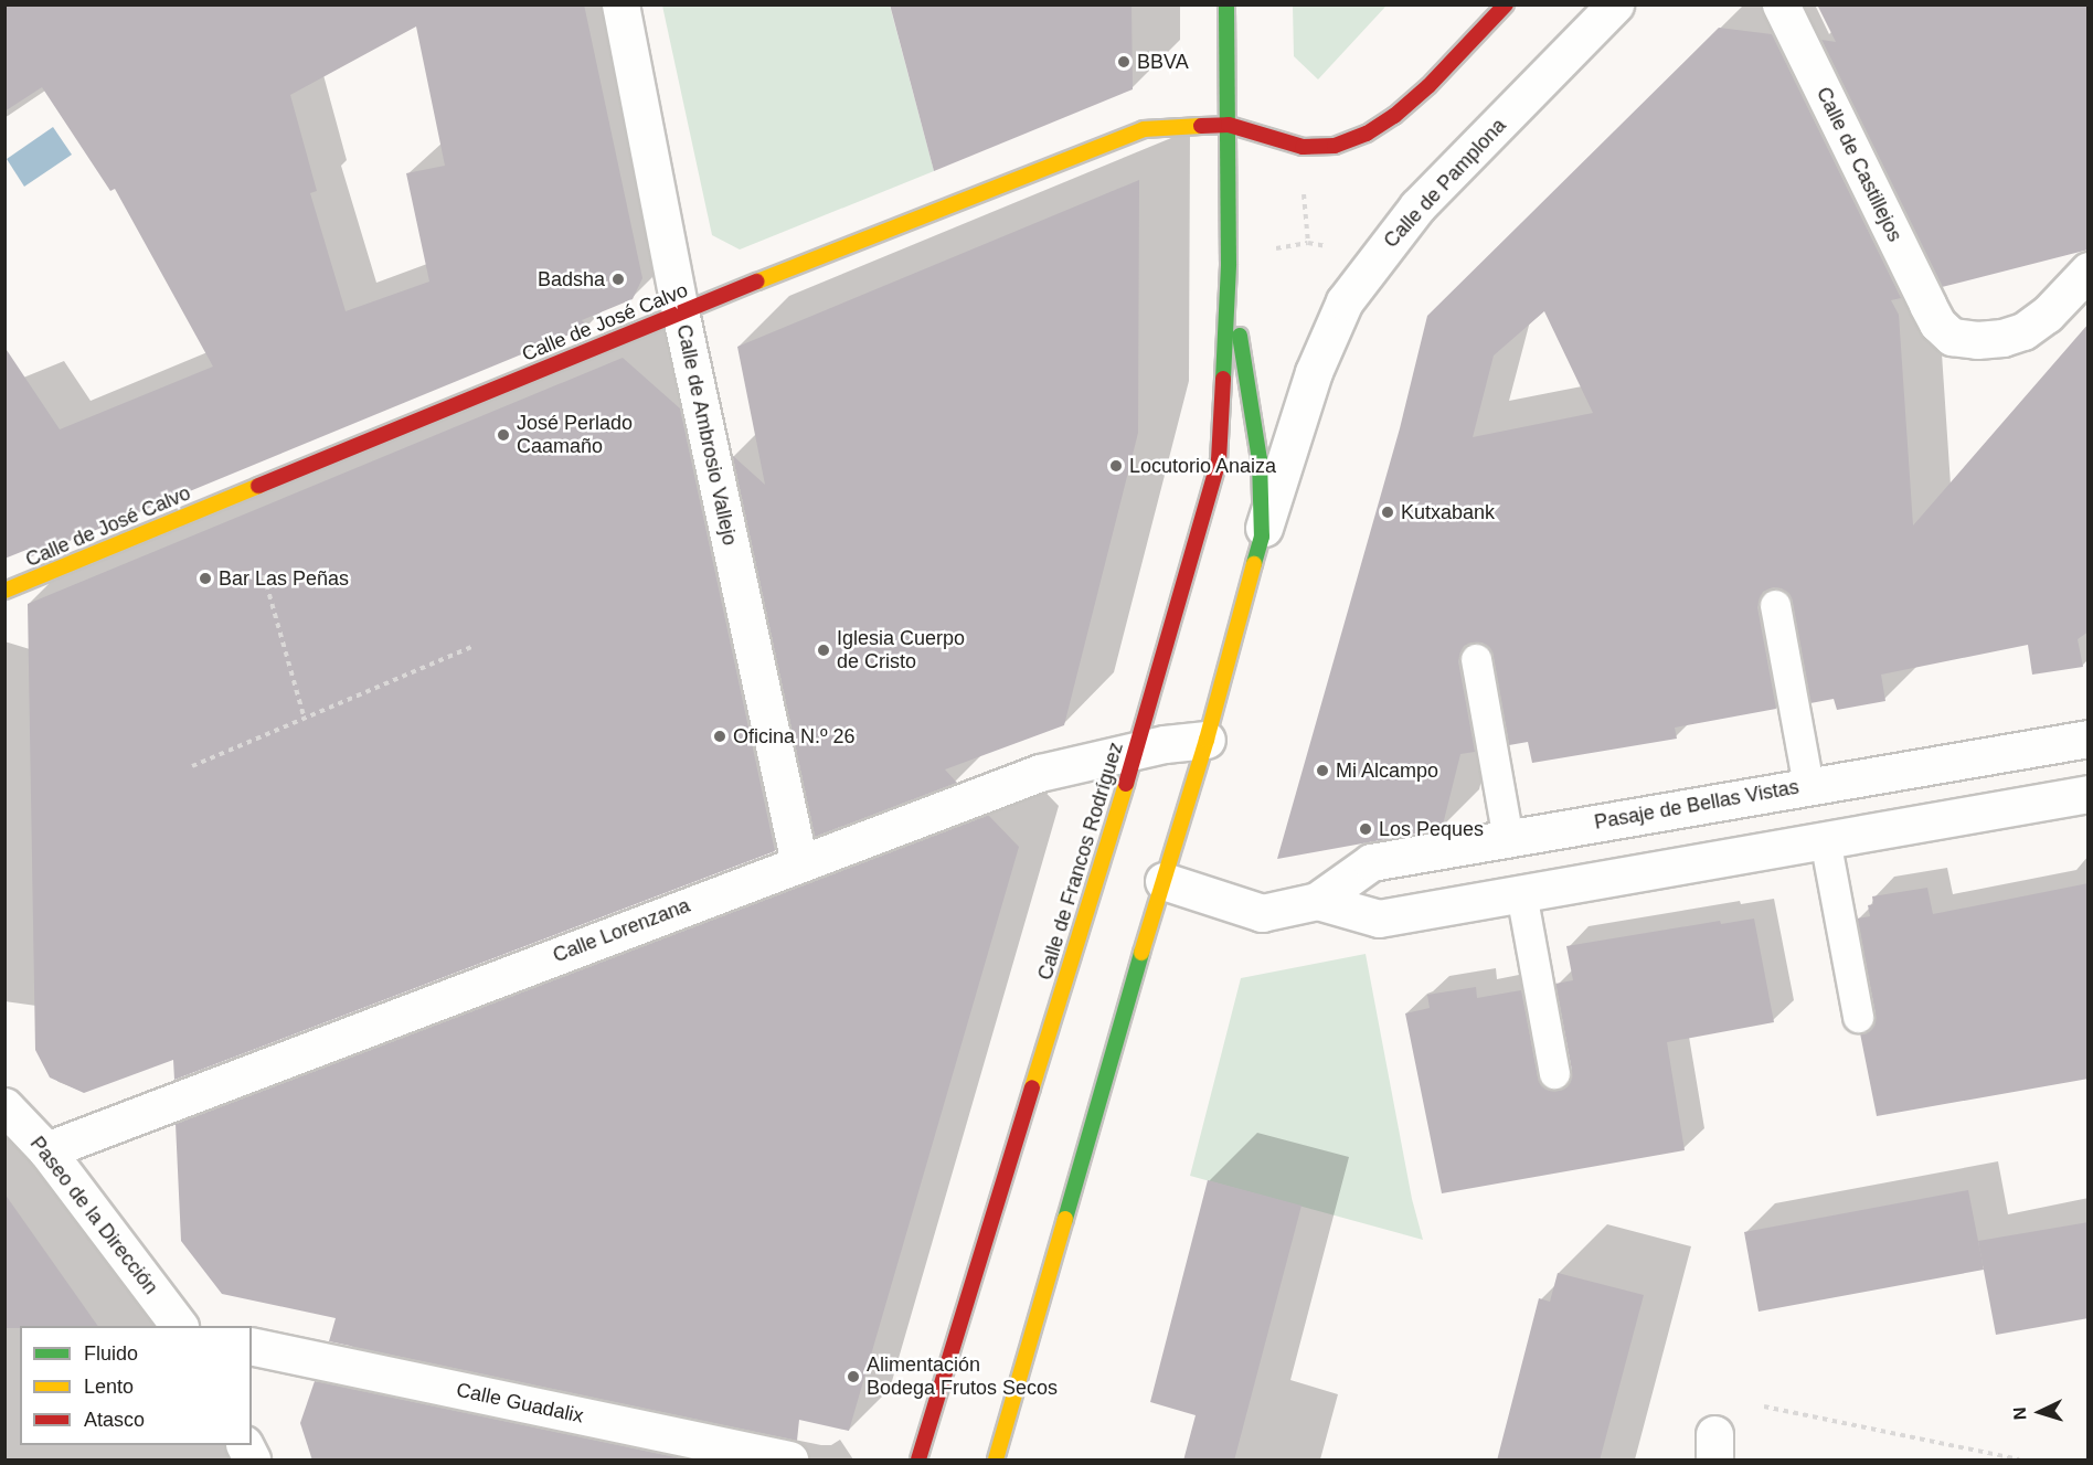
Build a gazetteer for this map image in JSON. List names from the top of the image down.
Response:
{
  "streets": {
    "street": [
      "Calle de Castillejos",
      "Calle de Pamplona",
      "Calle de José Calvo",
      "Calle de Ambrosio Vallejo",
      "Pasaje de Bellas Vistas",
      "Calle de Francos Rodríguez",
      "Calle Lorenzana",
      "Paseo de la Dirección",
      "Calle Guadalix"
    ]
  },
  "crossings": [
    ["Calle de Pamplona", "Calle de Francos Rodríguez"],
    ["Calle de José Calvo", "Calle de Ambrosio Vallejo"],
    ["Calle de José Calvo", "Calle de Francos Rodríguez"],
    ["Calle de Ambrosio Vallejo", "Calle Lorenzana"],
    ["Pasaje de Bellas Vistas", "Calle de Francos Rodríguez"],
    ["Calle de Francos Rodríguez", "Calle Lorenzana"],
    ["Calle Lorenzana", "Paseo de la Dirección"]
  ],
  "places": [
    "BBVA",
    "Badsha",
    "José Perlado Caamaño",
    "Locutorio Anaiza",
    "Kutxabank",
    "Bar Las Peñas",
    "Iglesia Cuerpo de Cristo",
    "Oficina N.º 26",
    "Mi Alcampo",
    "Los Peques",
    "Alimentación Bodega Frutos Secos"
  ],
  "legend": ["Fluido", "Lento", "Atasco"],
  "north": "left"
}
